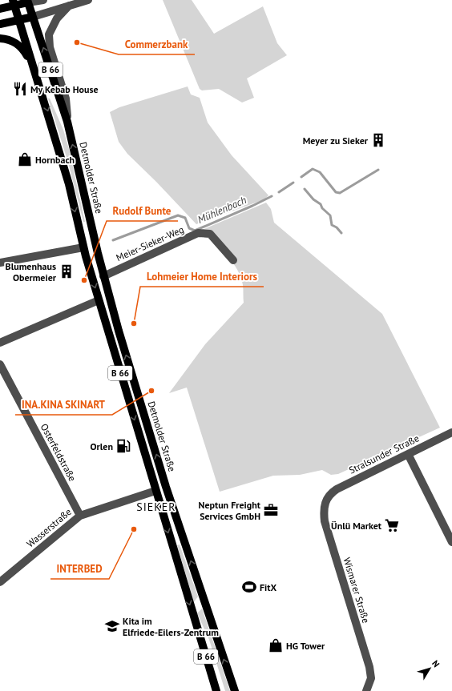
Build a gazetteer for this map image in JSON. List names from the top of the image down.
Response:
{
  "streets": {
    "main road": ["B 66", "Detmolder Straße"],
    "street": [
      "Meier-Sieker-Weg",
      "Osterfeldstraße",
      "Stralsunder Straße",
      "Wasserstraße",
      "Wismarer Straße"
    ]
  },
  "crossings": [
    ["B 66", "Wasserstraße"],
    ["Detmolder Straße", "Meier-Sieker-Weg"],
    ["Osterfeldstraße", "Wasserstraße"],
    ["Stralsunder Straße", "Wismarer Straße"]
  ],
  "districts": ["SIEKER"],
  "water": ["Mühlenbach"],
  "places": {
    "other": [
      "Commerzbank",
      "Rudolf Bunte",
      "Lohmeier Home Interiors",
      "INA.KINA SKINART",
      "INTERBED"
    ],
    "restaurant": ["My Kebab House"],
    "building": ["Meyer zu Sieker", "Blumenhaus Obermeier"],
    "shop": ["Hornbach", "HG Tower"],
    "fuel station": ["Orlen"],
    "office": ["Neptun Freight Services GmbH"],
    "supermarket": ["Ünlü Market"],
    "sports": ["FitX"],
    "school or university": ["Kita im Elfriede-Eilers-Zentrum"]
  },
  "north": "top right"
}
